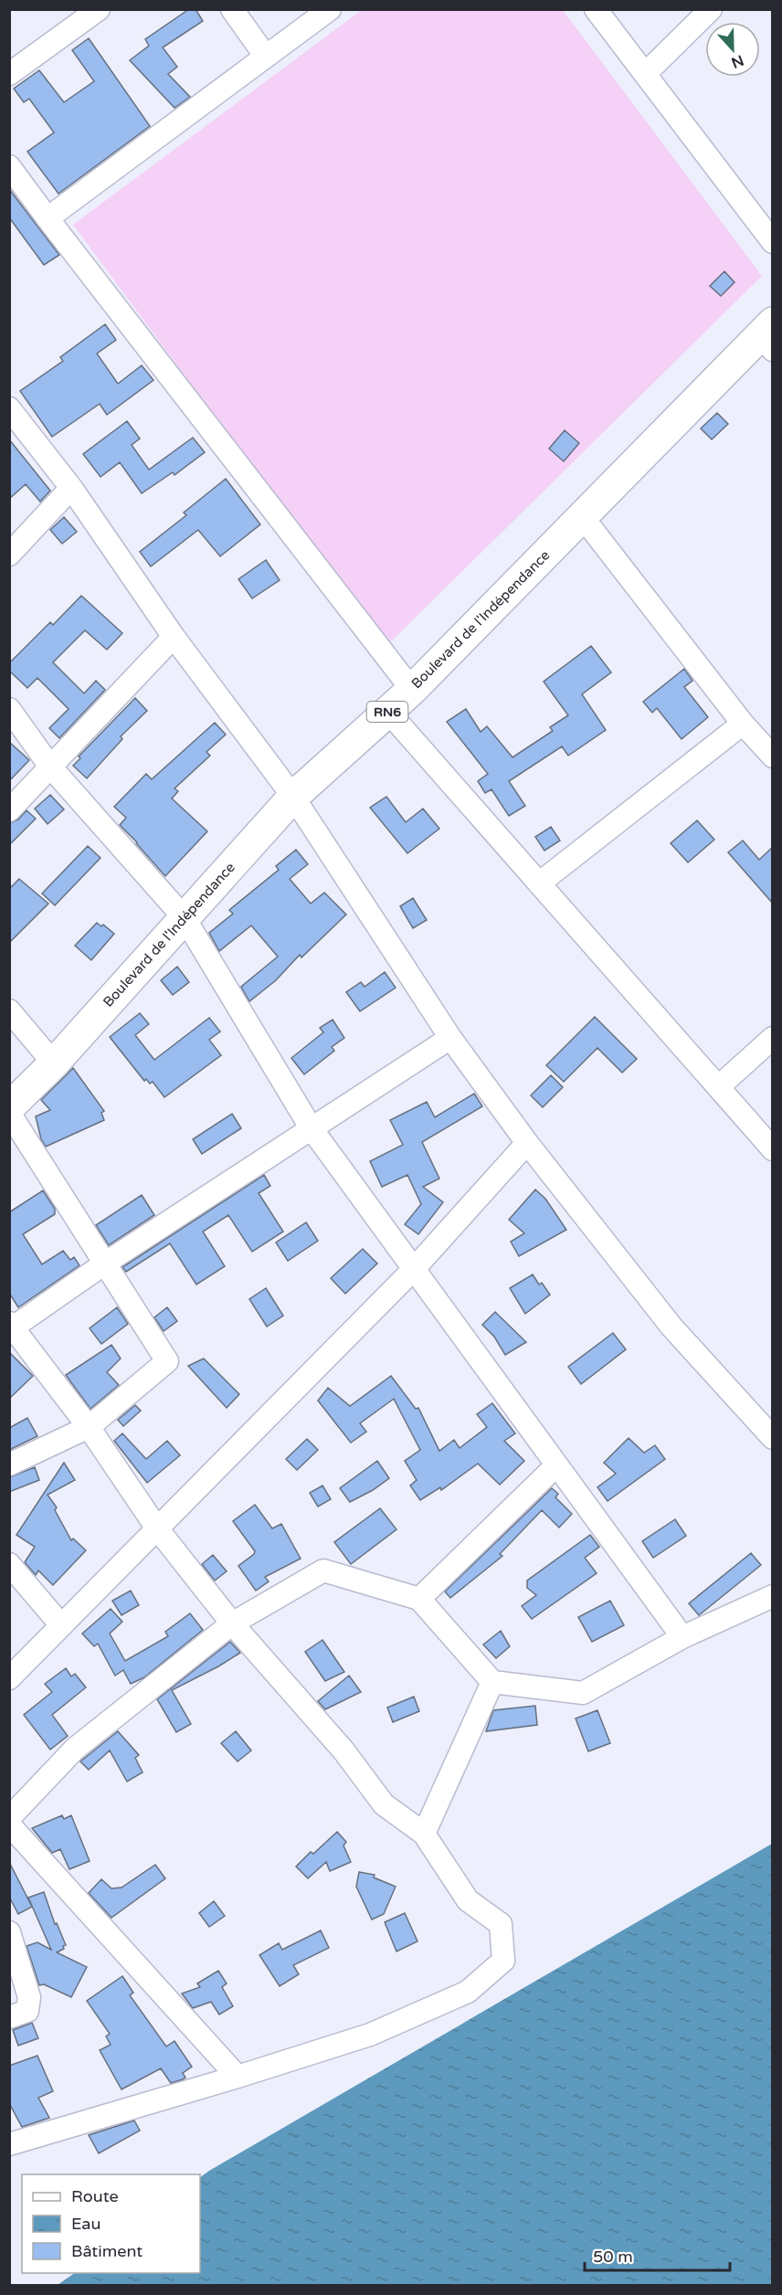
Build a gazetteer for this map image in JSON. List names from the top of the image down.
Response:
{
  "streets": {
    "highway": ["Boulevard de l'Indépendance", "RN6"]
  },
  "legend": ["Route", "Eau", "Bâtiment"],
  "scale_bar": "50 m",
  "north": "bottom"
}
